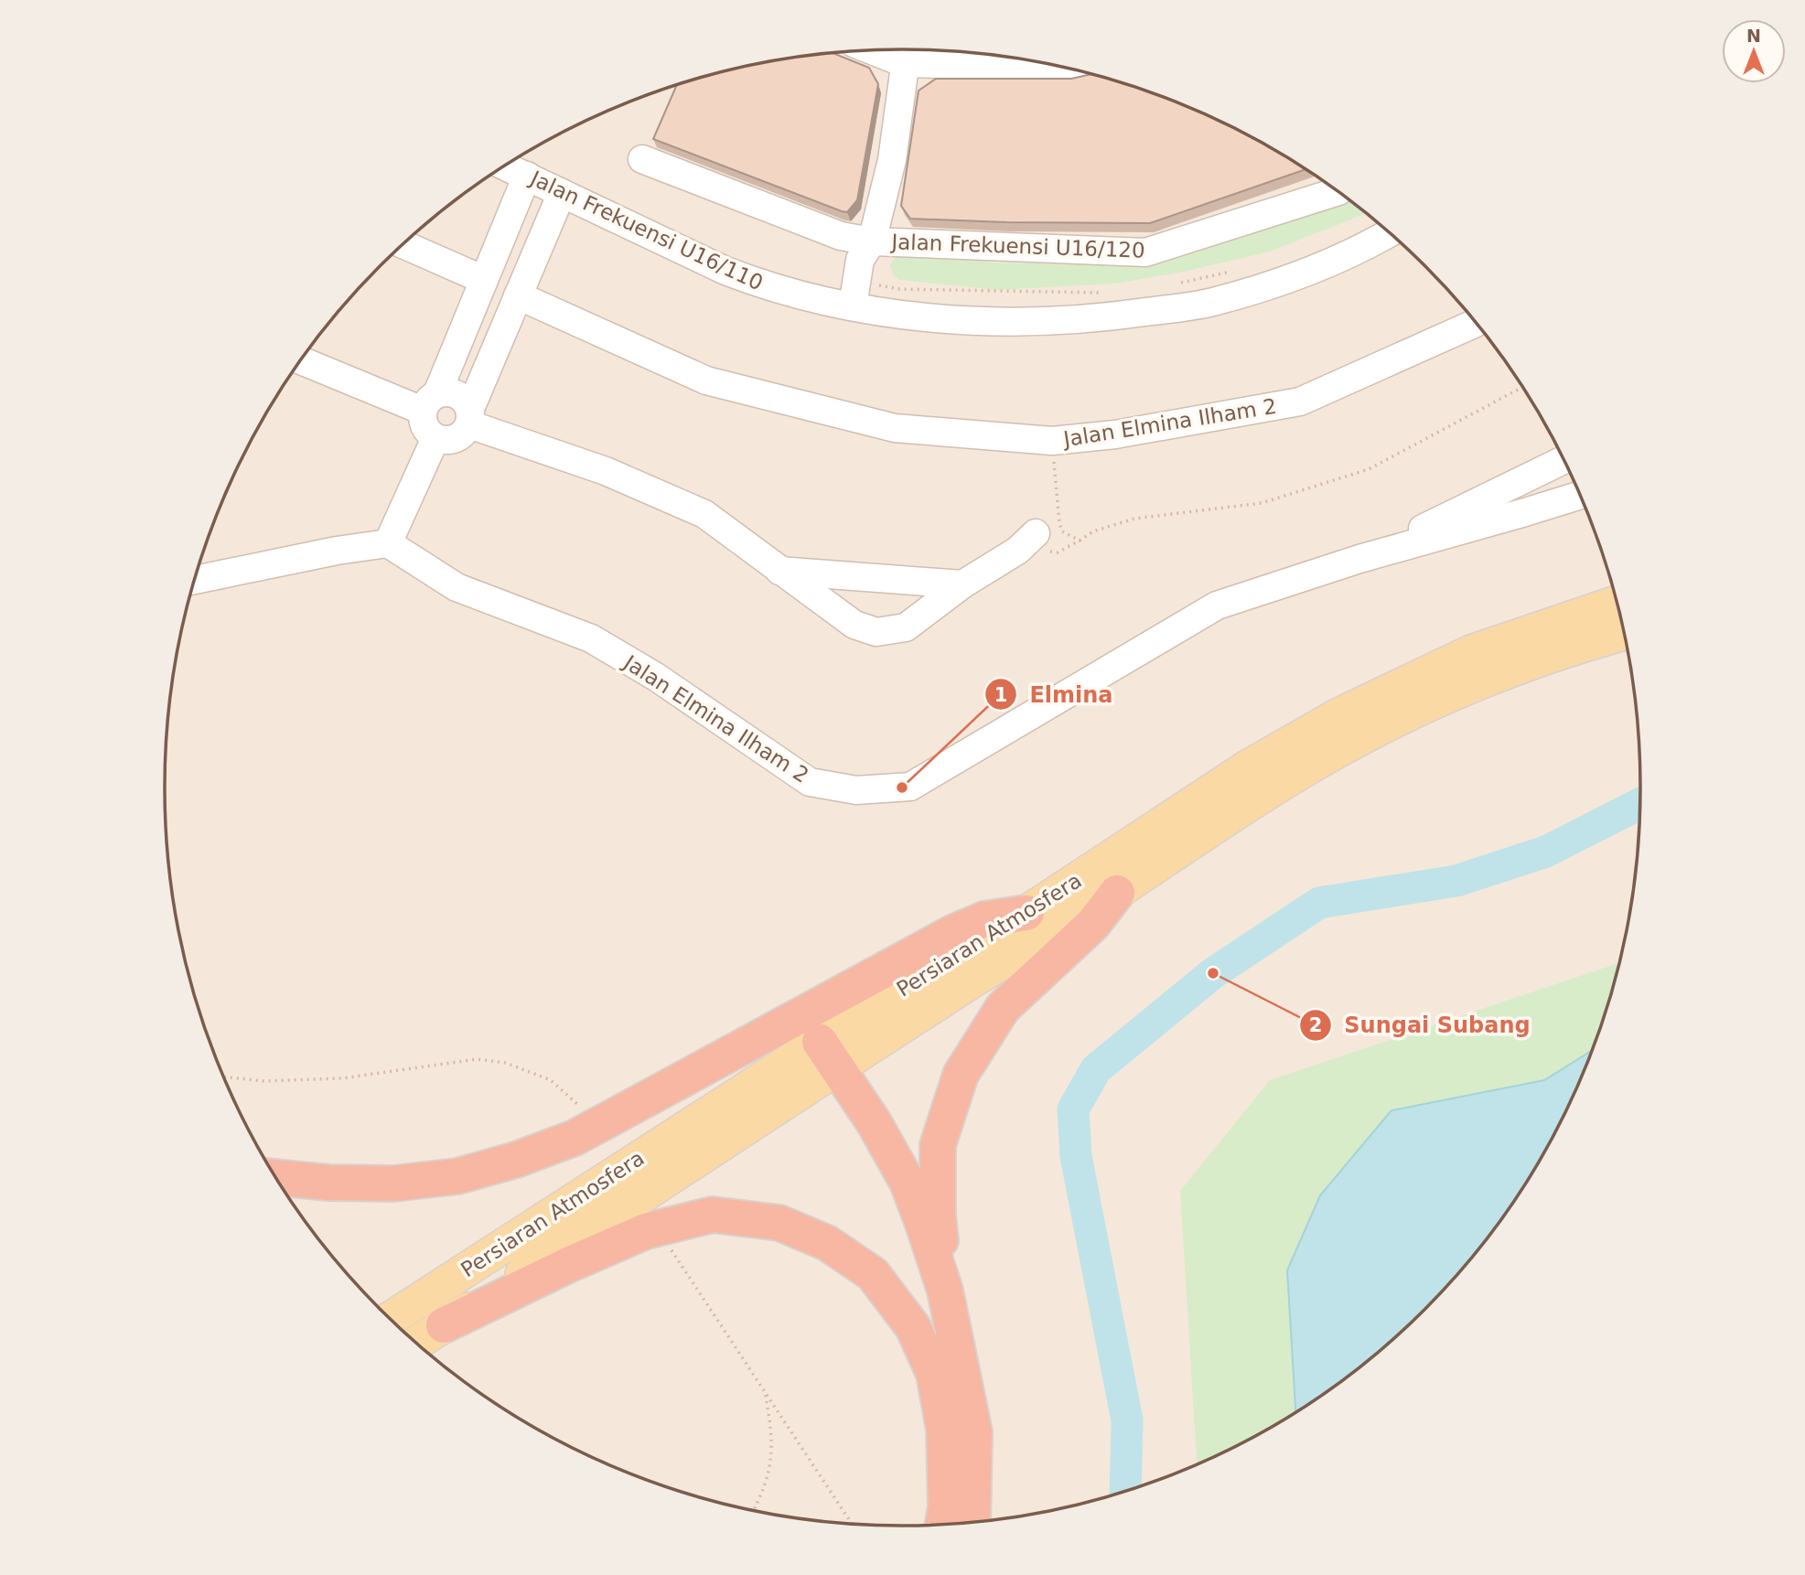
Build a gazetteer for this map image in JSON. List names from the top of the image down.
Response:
{
  "streets": {
    "main road": ["Persiaran Atmosfera"],
    "street": ["Jalan Frekuensi U16/110", "Jalan Frekuensi U16/120", "Jalan Elmina Ilham 2"]
  },
  "places": ["Elmina", "Sungai Subang"],
  "north": "top"
}
